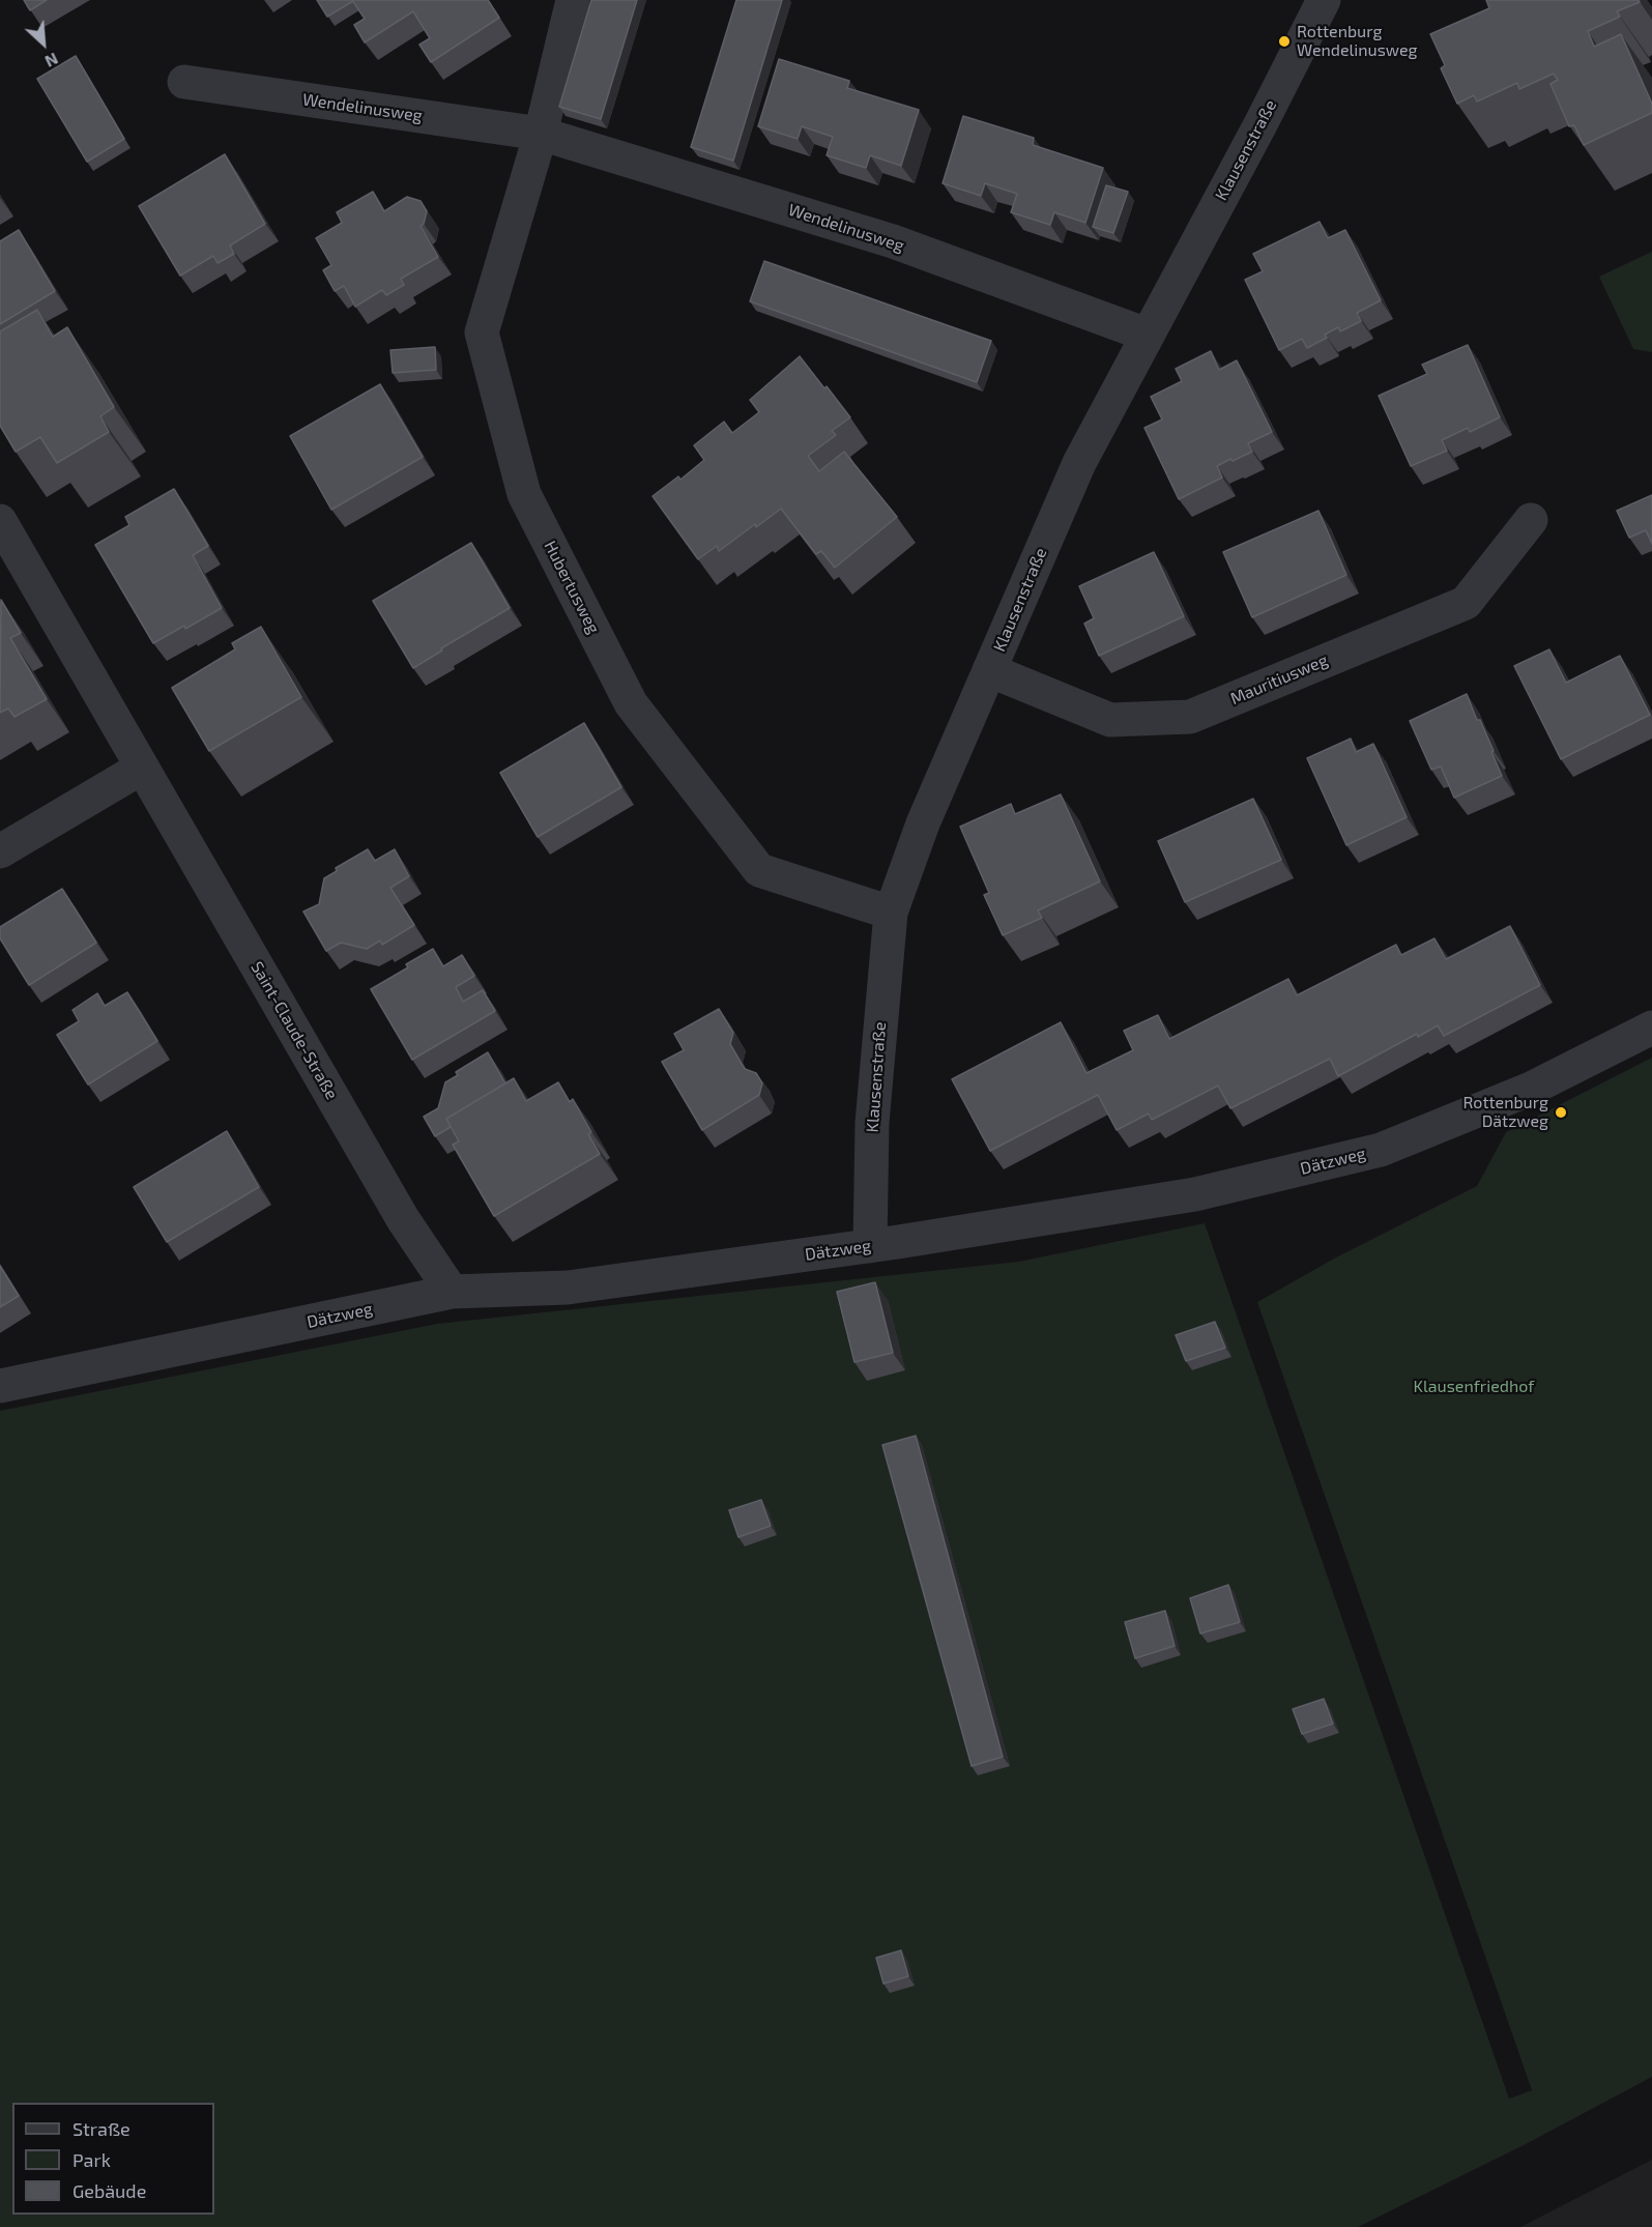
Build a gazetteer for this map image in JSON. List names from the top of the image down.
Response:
{
  "streets": {
    "street": [
      "Wendelinusweg",
      "Klausenstraße",
      "Hubertusweg",
      "Mauritiusweg",
      "Saint-Claude-Straße",
      "Dätzweg"
    ]
  },
  "crossings": [
    ["Wendelinusweg", "Klausenstraße"],
    ["Wendelinusweg", "Hubertusweg"],
    ["Klausenstraße", "Hubertusweg"],
    ["Klausenstraße", "Mauritiusweg"],
    ["Klausenstraße", "Dätzweg"],
    ["Saint-Claude-Straße", "Dätzweg"]
  ],
  "parks": ["Klausenfriedhof"],
  "places": ["Rottenburg Wendelinusweg", "Rottenburg Dätzweg"],
  "legend": ["Straße", "Park", "Gebäude"],
  "north": "bottom right"
}
